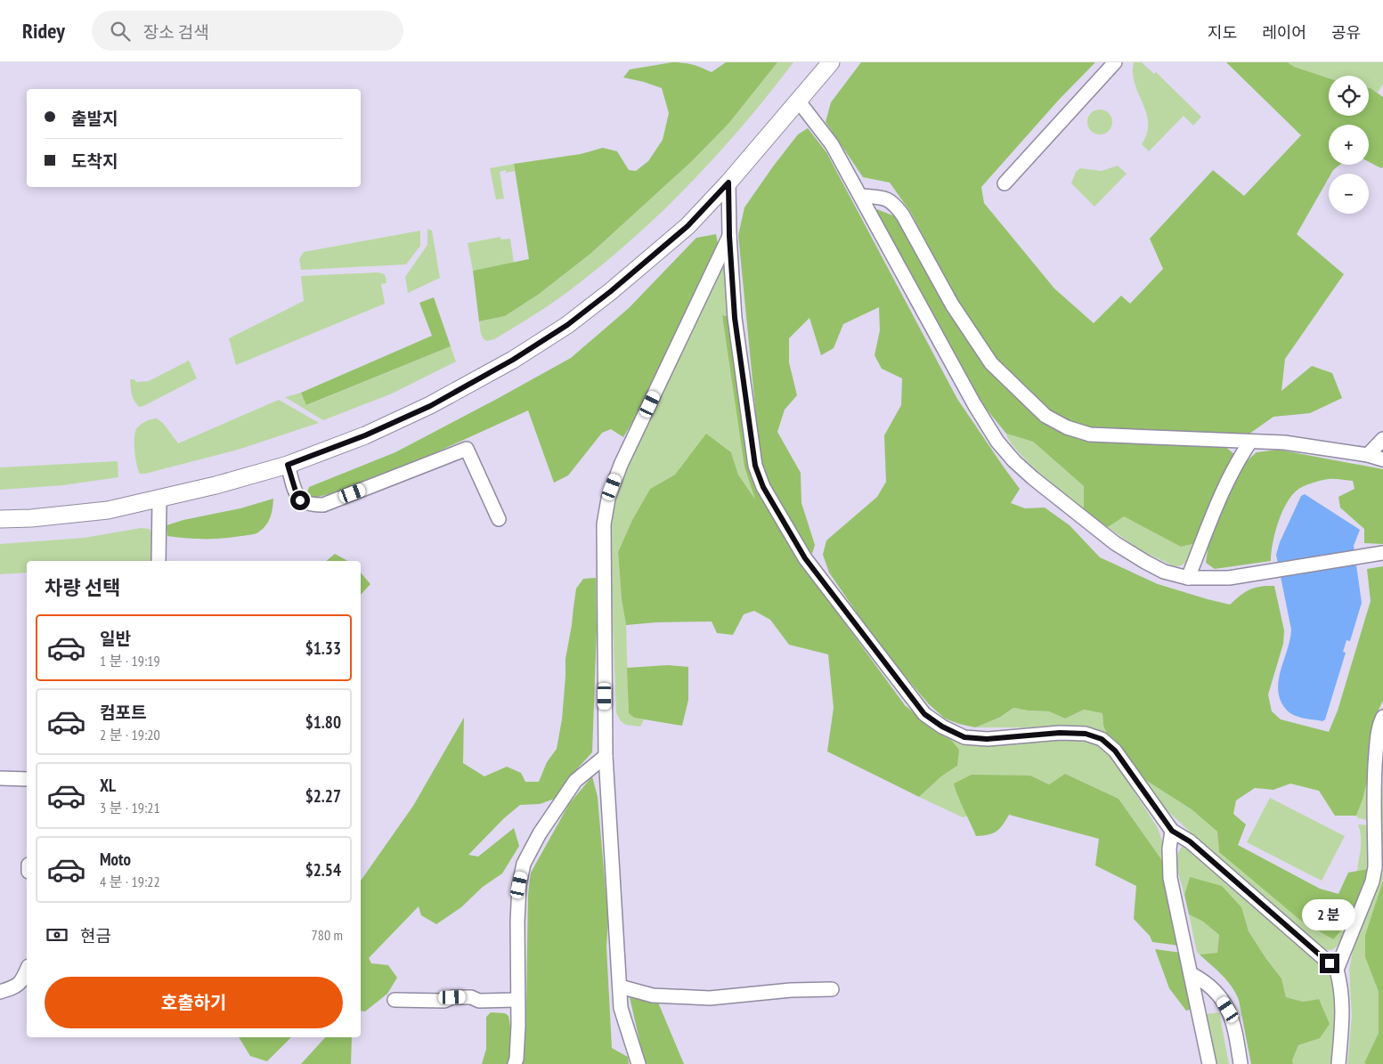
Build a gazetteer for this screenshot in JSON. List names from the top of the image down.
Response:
{
  "page": {
    "header": "Ridey",
    "search": "장소 검색",
    "nav": ["지도", "레이어", "공유"],
    "map_buttons": ["+", "−"],
    "banner": ["출발지", "도착지"],
    "heading": "차량 선택",
    "list": [
      {
        "name": "일반",
        "note": "1 분 · 19:19",
        "value": "$1.33"
      },
      {
        "name": "컴포트",
        "note": "2 분 · 19:20",
        "value": "$1.80"
      },
      {
        "name": "XL",
        "note": "3 분 · 19:21",
        "value": "$2.27"
      },
      {
        "name": "Moto",
        "note": "4 분 · 19:22",
        "value": "$2.54"
      }
    ],
    "bubble": "2 분",
    "pay": ["현금", "780 m"],
    "buttons": "호출하기"
  }
}
